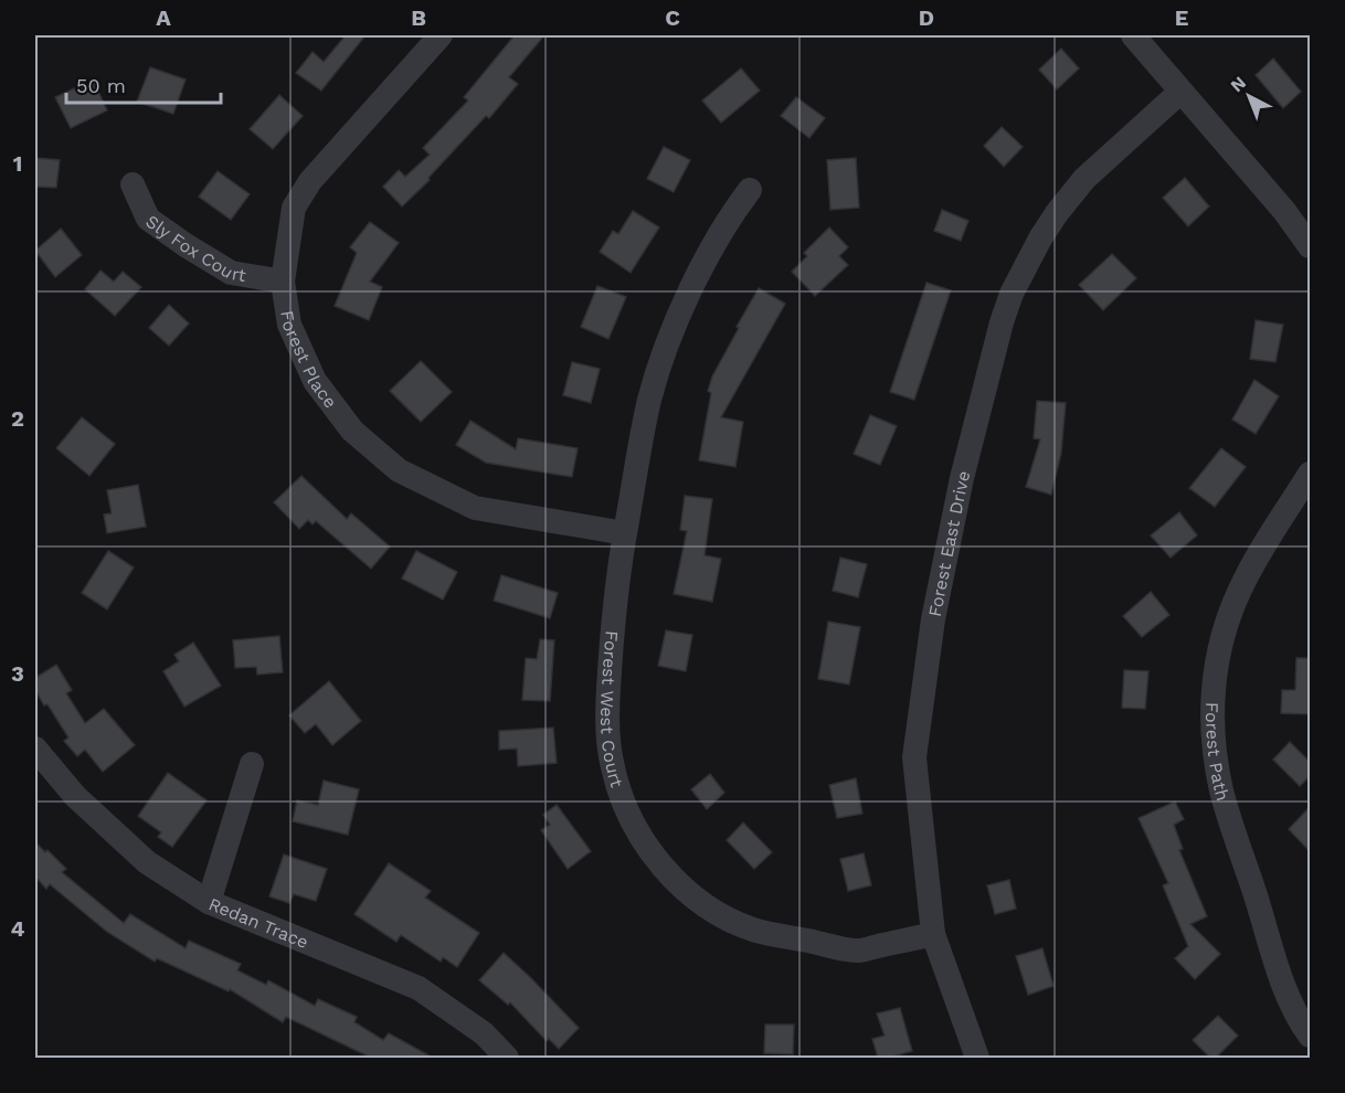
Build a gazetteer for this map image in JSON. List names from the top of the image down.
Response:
{
  "streets": {
    "street": [
      "Sly Fox Court",
      "Forest Place",
      "Forest East Drive",
      "Forest West Court",
      "Forest Path",
      "Redan Trace"
    ]
  },
  "crossings": [
    ["Sly Fox Court", "Forest Place"],
    ["Forest Place", "Forest West Court"],
    ["Forest East Drive", "Forest West Court"]
  ],
  "scale_bar": "50 m",
  "north": "top left",
  "grid": {
    "columns": [
      "A",
      "B",
      "C",
      "D",
      "E"
    ],
    "rows": [
      "1",
      "2",
      "3",
      "4"
    ]
  }
}
